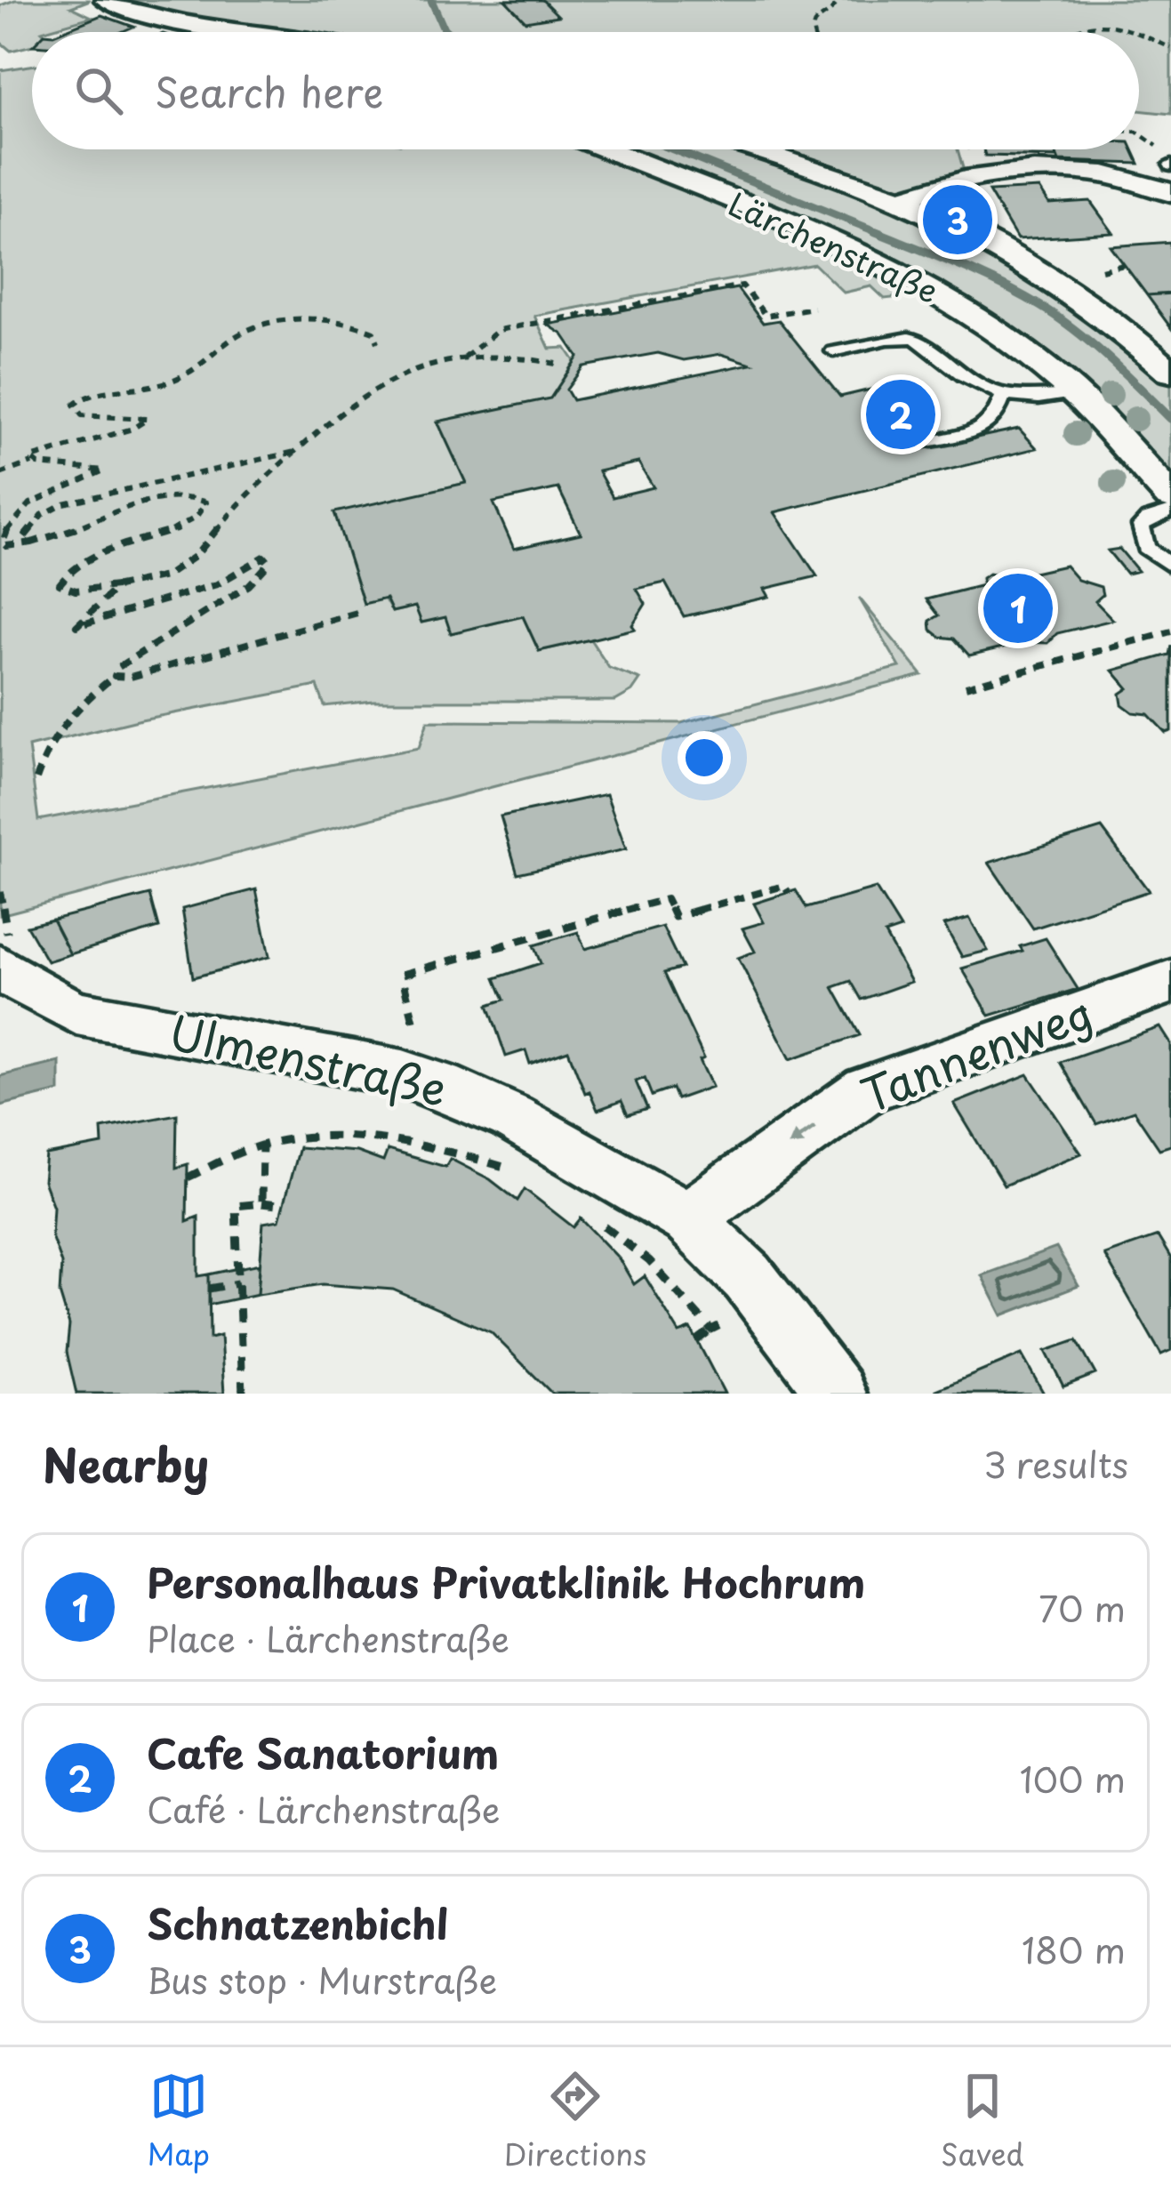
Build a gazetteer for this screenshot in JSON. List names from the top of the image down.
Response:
{
  "streets": {
    "street": ["Lärchenstraße", "Tannenweg", "Ulmenstraße"]
  },
  "crossings": [
    ["Tannenweg", "Ulmenstraße"]
  ],
  "one_way": ["Tannenweg"],
  "page": {
    "search": "Search here",
    "pins": ["3", "2", "1"],
    "heading": ["Nearby", "3 results"],
    "list": [
      {
        "mark": "1",
        "name": "Personalhaus Privatklinik Hochrum",
        "note": "Place · Lärchenstraße",
        "value": "70 m"
      },
      {
        "mark": "2",
        "name": "Cafe Sanatorium",
        "note": "Café · Lärchenstraße",
        "value": "100 m"
      },
      {
        "mark": "3",
        "name": "Schnatzenbichl",
        "note": "Bus stop · Murstraße",
        "value": "180 m"
      }
    ],
    "nav": ["Map", "Directions", "Saved"]
  }
}
